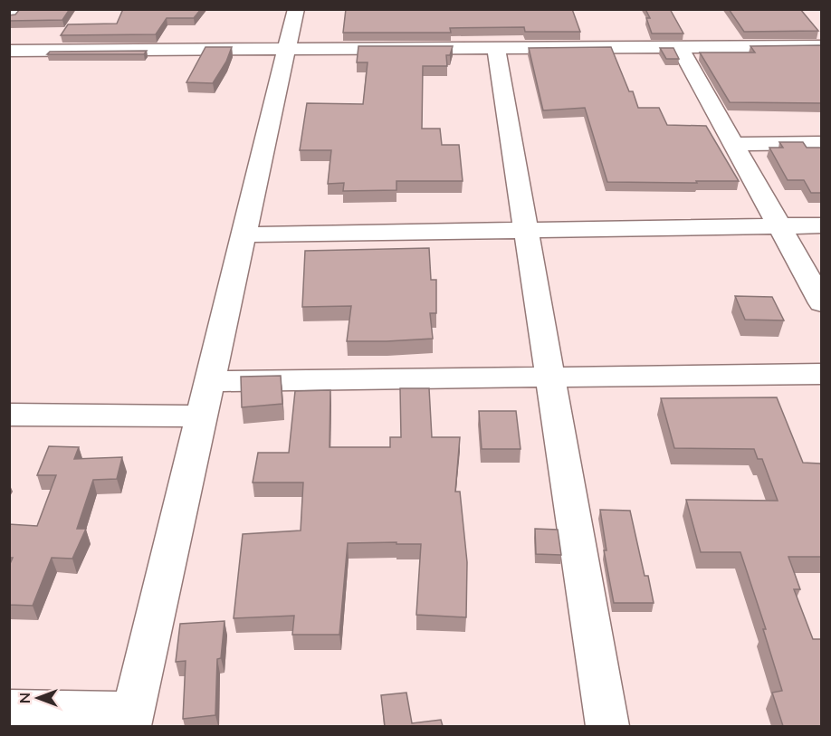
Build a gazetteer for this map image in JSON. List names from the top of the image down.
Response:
{
  "north": "left"
}
